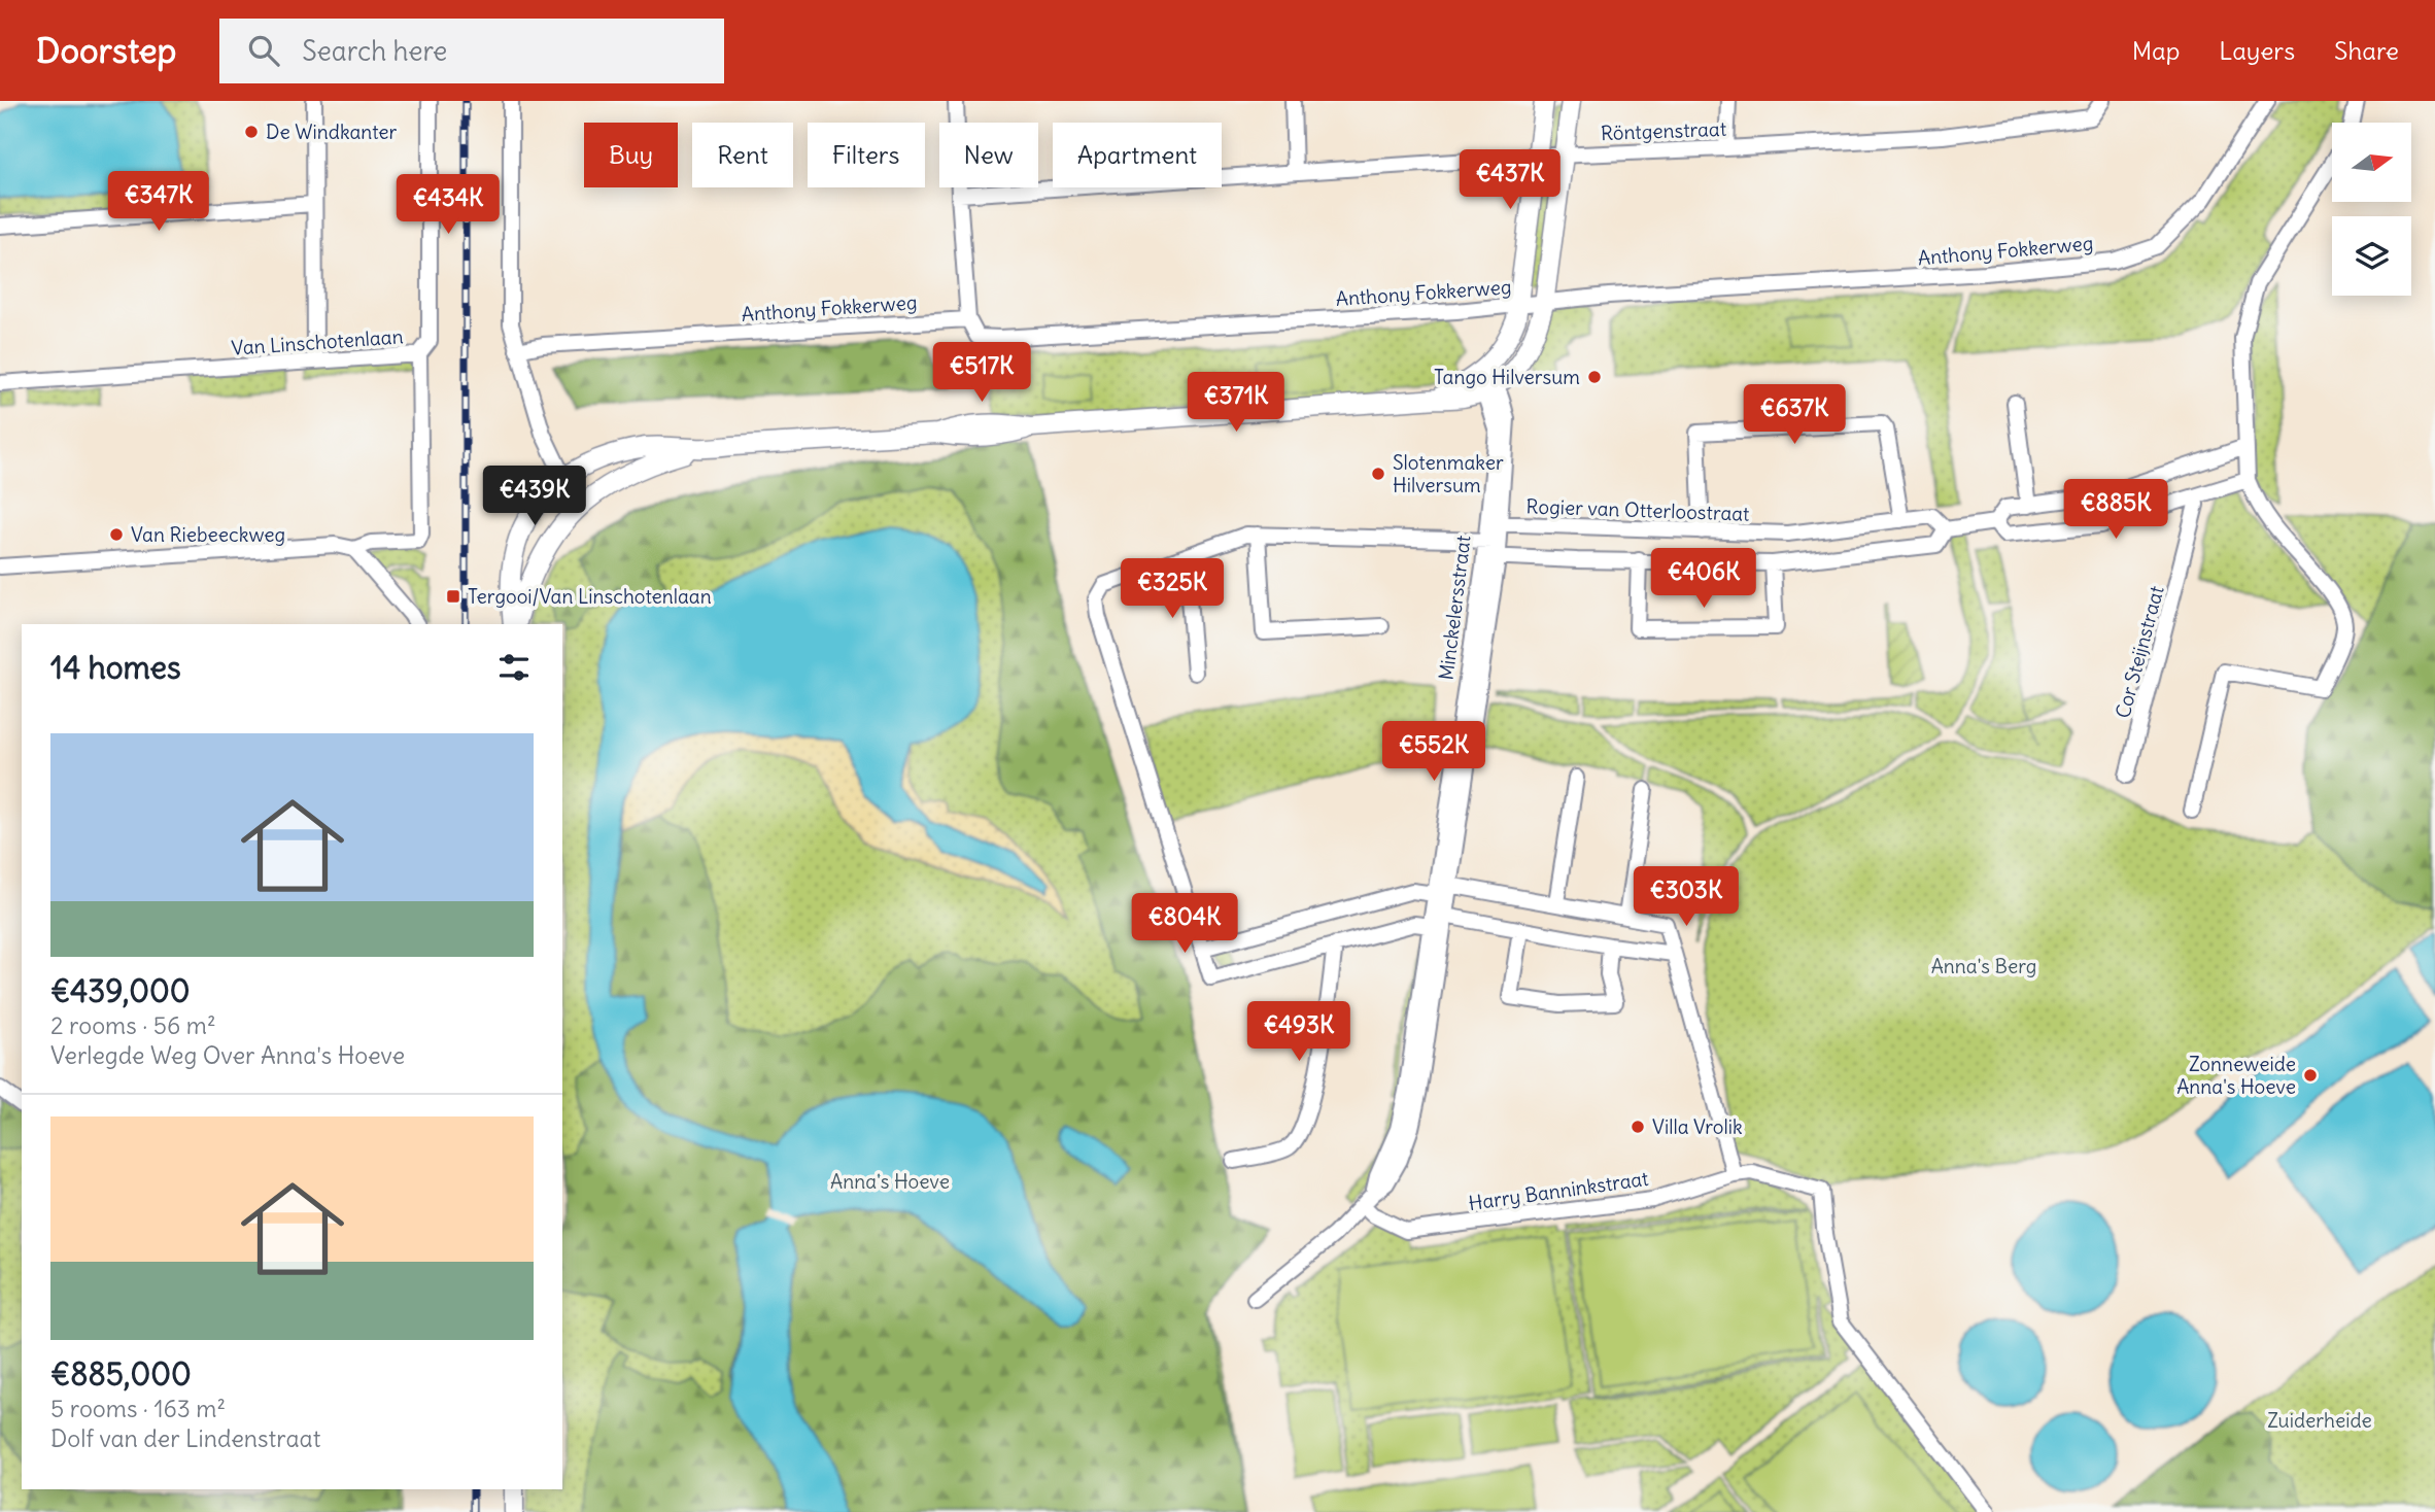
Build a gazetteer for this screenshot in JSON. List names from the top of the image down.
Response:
{
  "streets": {
    "street": [
      "Röntgenstraat",
      "Anthony Fokkerweg",
      "Van Linschotenlaan",
      "Rogier van Otterloostraat",
      "Minckelersstraat",
      "Cor Steijnstraat",
      "Harry Banninkstraat"
    ]
  },
  "crossings": [
    ["Rogier van Otterloostraat", "Minckelersstraat"],
    ["Minckelersstraat", "Harry Banninkstraat"]
  ],
  "parks": ["Anna's Berg", "Anna's Hoeve", "Zuiderheide"],
  "places": {
    "other": [
      "De Windkanter",
      "Tango Hilversum",
      "Slotenmaker Hilversum",
      "Van Riebeeckweg",
      "Zonneweide Anna's Hoeve",
      "Villa Vrolik"
    ],
    "transit": ["Tergooi/Van Linschotenlaan"]
  },
  "north": "right",
  "page": {
    "header": "Doorstep",
    "search": "Search here",
    "nav": ["Map", "Layers", "Share"],
    "chip": [
      "Buy",
      "Rent",
      "Filters",
      "New",
      "Apartment"
    ],
    "price": [
      "€437K",
      "€347K",
      "€434K",
      "€517K",
      "€371K",
      "€637K",
      "€439K",
      "€885K",
      "€406K",
      "€325K",
      "€552K",
      "€303K",
      "€804K",
      "€493K"
    ],
    "heading": "14 homes",
    "list": [
      {
        "name": "€439,000",
        "note": "2 rooms · 56 m² · Verlegde Weg Over Anna's Hoeve"
      },
      {
        "name": "€885,000",
        "note": "5 rooms · 163 m² · Dolf van der Lindenstraat"
      }
    ]
  }
}
